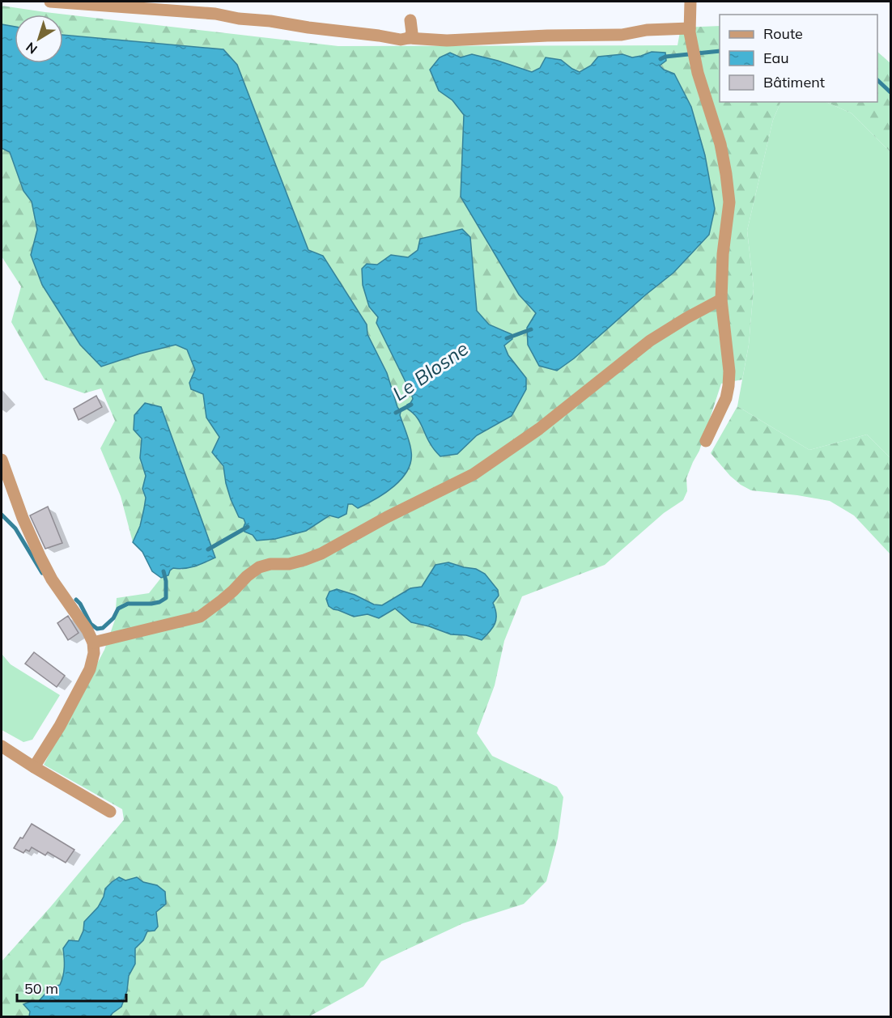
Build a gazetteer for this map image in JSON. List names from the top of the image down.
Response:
{
  "water": ["Le Blosne"],
  "legend": ["Route", "Eau", "Bâtiment"],
  "scale_bar": "50 m",
  "north": "bottom left"
}
